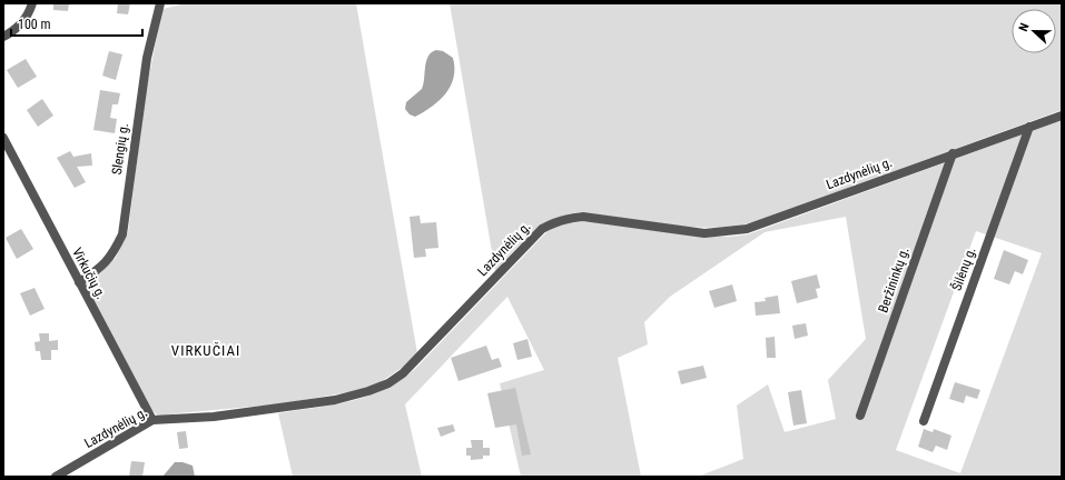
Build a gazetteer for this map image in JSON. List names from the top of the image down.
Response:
{
  "streets": {
    "street": [
      "Slengių g.",
      "Lazdynėlių g.",
      "Šilėnų g.",
      "Virkučių g.",
      "Beržininkų g."
    ]
  },
  "crossings": [
    ["Slengių g.", "Virkučių g."],
    ["Lazdynėlių g.", "Šilėnų g."],
    ["Lazdynėlių g.", "Virkučių g."],
    ["Lazdynėlių g.", "Beržininkų g."]
  ],
  "districts": ["VIRKUČIAI"],
  "scale_bar": "100 m",
  "north": "left"
}
